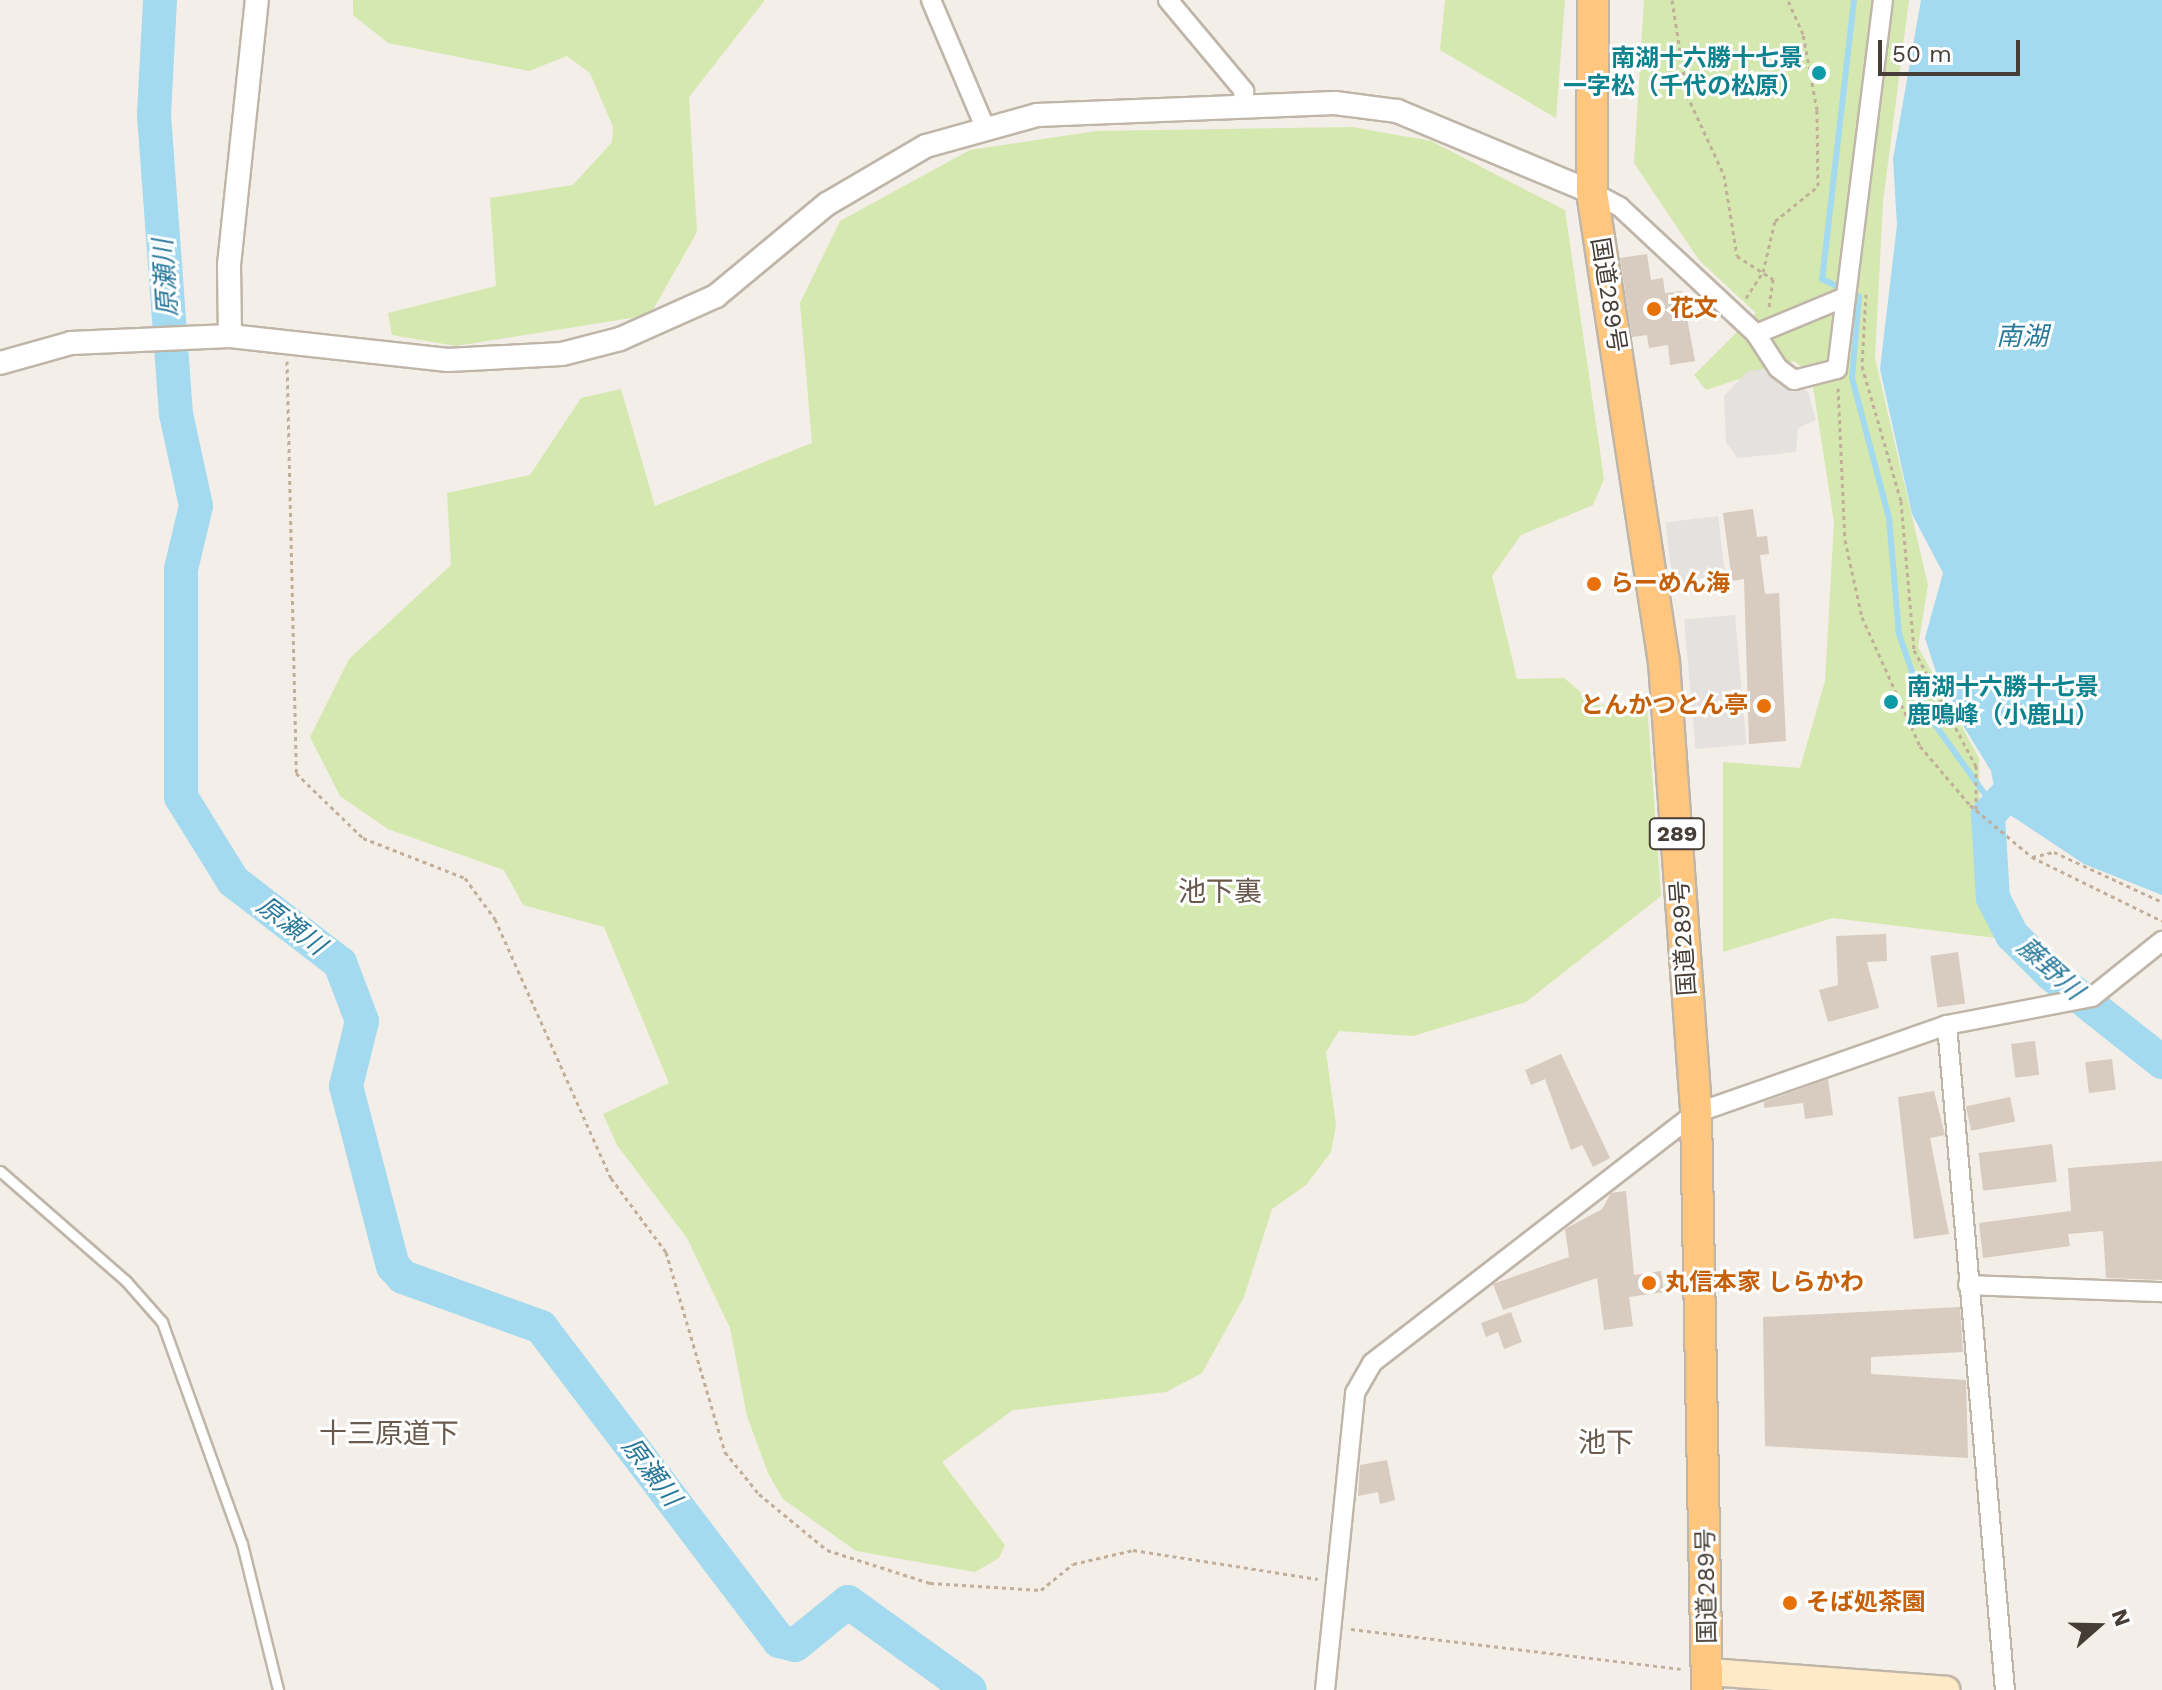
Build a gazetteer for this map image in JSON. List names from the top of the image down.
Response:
{
  "streets": {
    "highway": ["国道289号", "289"]
  },
  "districts": ["池下裏", "十三原道下", "池下"],
  "water": ["原瀬川", "南湖", "藤野川"],
  "places": [
    "南湖十六勝十七景 一字松（千代の松原）",
    "花文",
    "らーめん海",
    "南湖十六勝十七景 鹿鳴峰（小鹿山）",
    "とんかつとん亭",
    "丸信本家 しらかわ",
    "そば処茶園"
  ],
  "scale_bar": "50 m",
  "north": "right"
}
